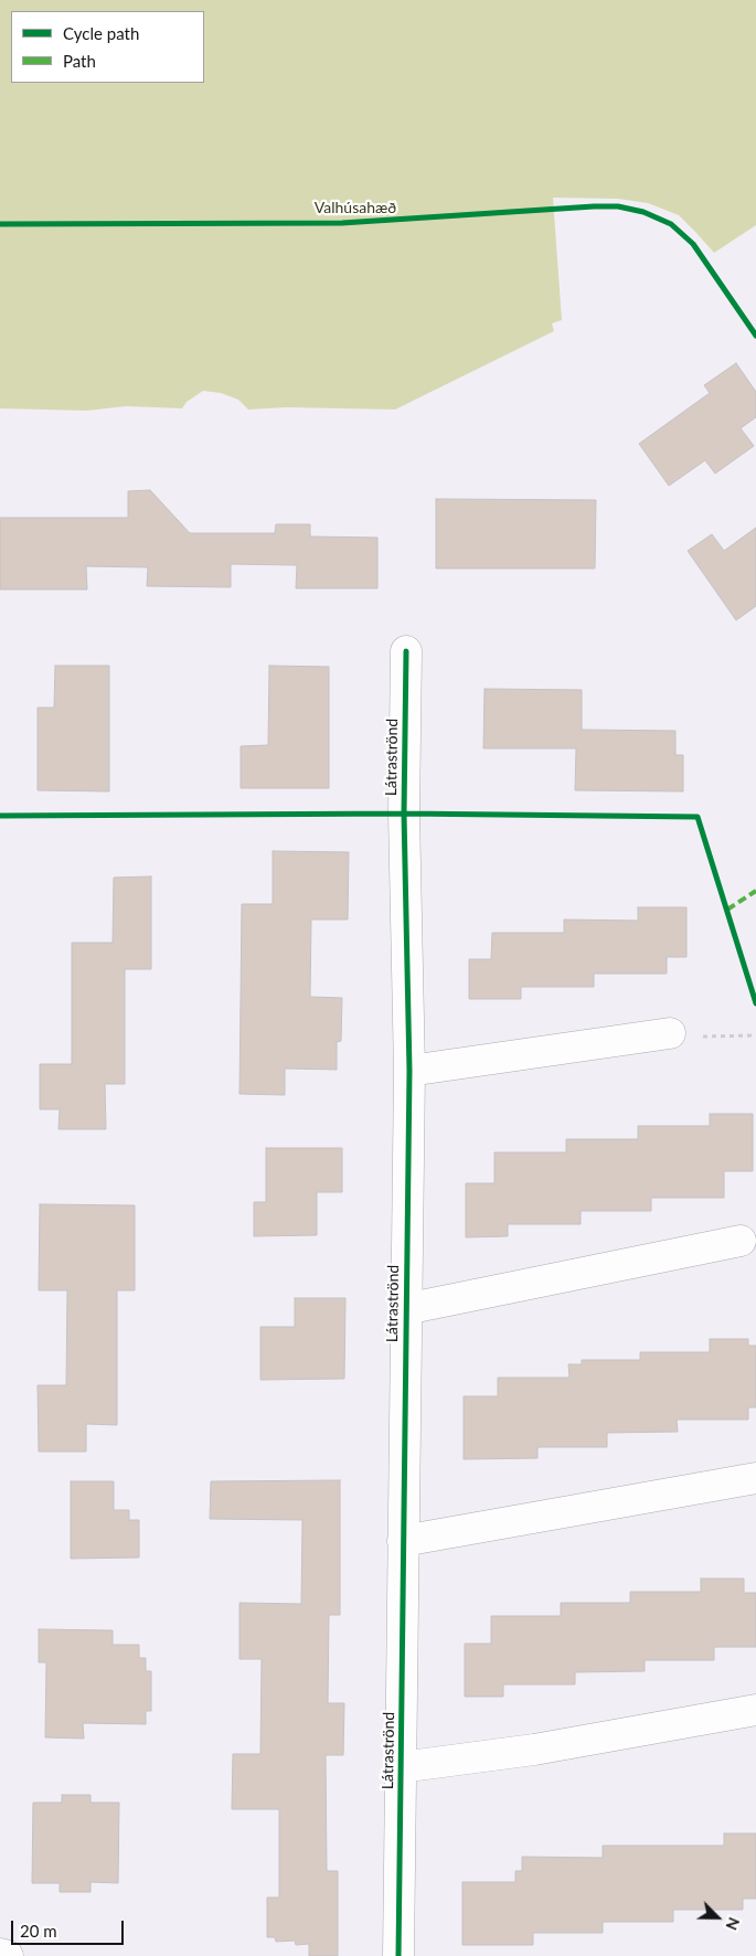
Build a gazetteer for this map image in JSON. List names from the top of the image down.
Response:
{
  "streets": {
    "street": ["Látraströnd"]
  },
  "parks": ["Valhúsahæð"],
  "legend": ["Cycle path", "Path"],
  "scale_bar": "20 m",
  "north": "bottom right"
}
